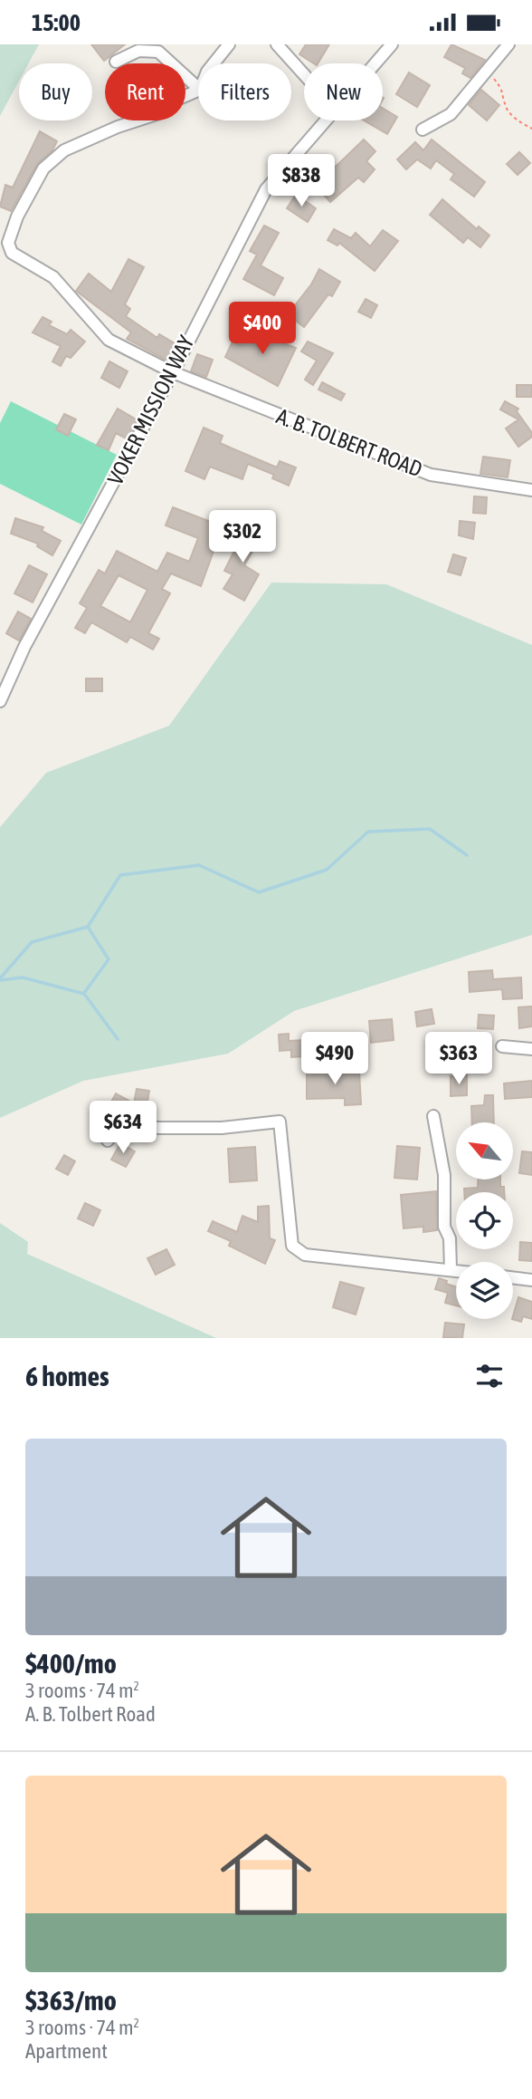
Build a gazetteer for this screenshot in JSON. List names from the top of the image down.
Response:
{
  "streets": {
    "street": ["VOKER MISSION WAY", "A. B. TOLBERT ROAD"]
  },
  "crossings": [
    ["VOKER MISSION WAY", "A. B. TOLBERT ROAD"]
  ],
  "north": "top left",
  "page": {
    "status": "15:00",
    "chip": [
      "Buy",
      "Rent",
      "Filters",
      "New"
    ],
    "price": [
      "$838",
      "$400",
      "$302",
      "$490",
      "$363",
      "$634"
    ],
    "heading": "6 homes",
    "list": [
      {
        "name": "$400/mo",
        "note": "3 rooms · 74 m² · A. B. Tolbert Road"
      },
      {
        "name": "$363/mo",
        "note": "3 rooms · 74 m² · Apartment"
      }
    ]
  }
}
